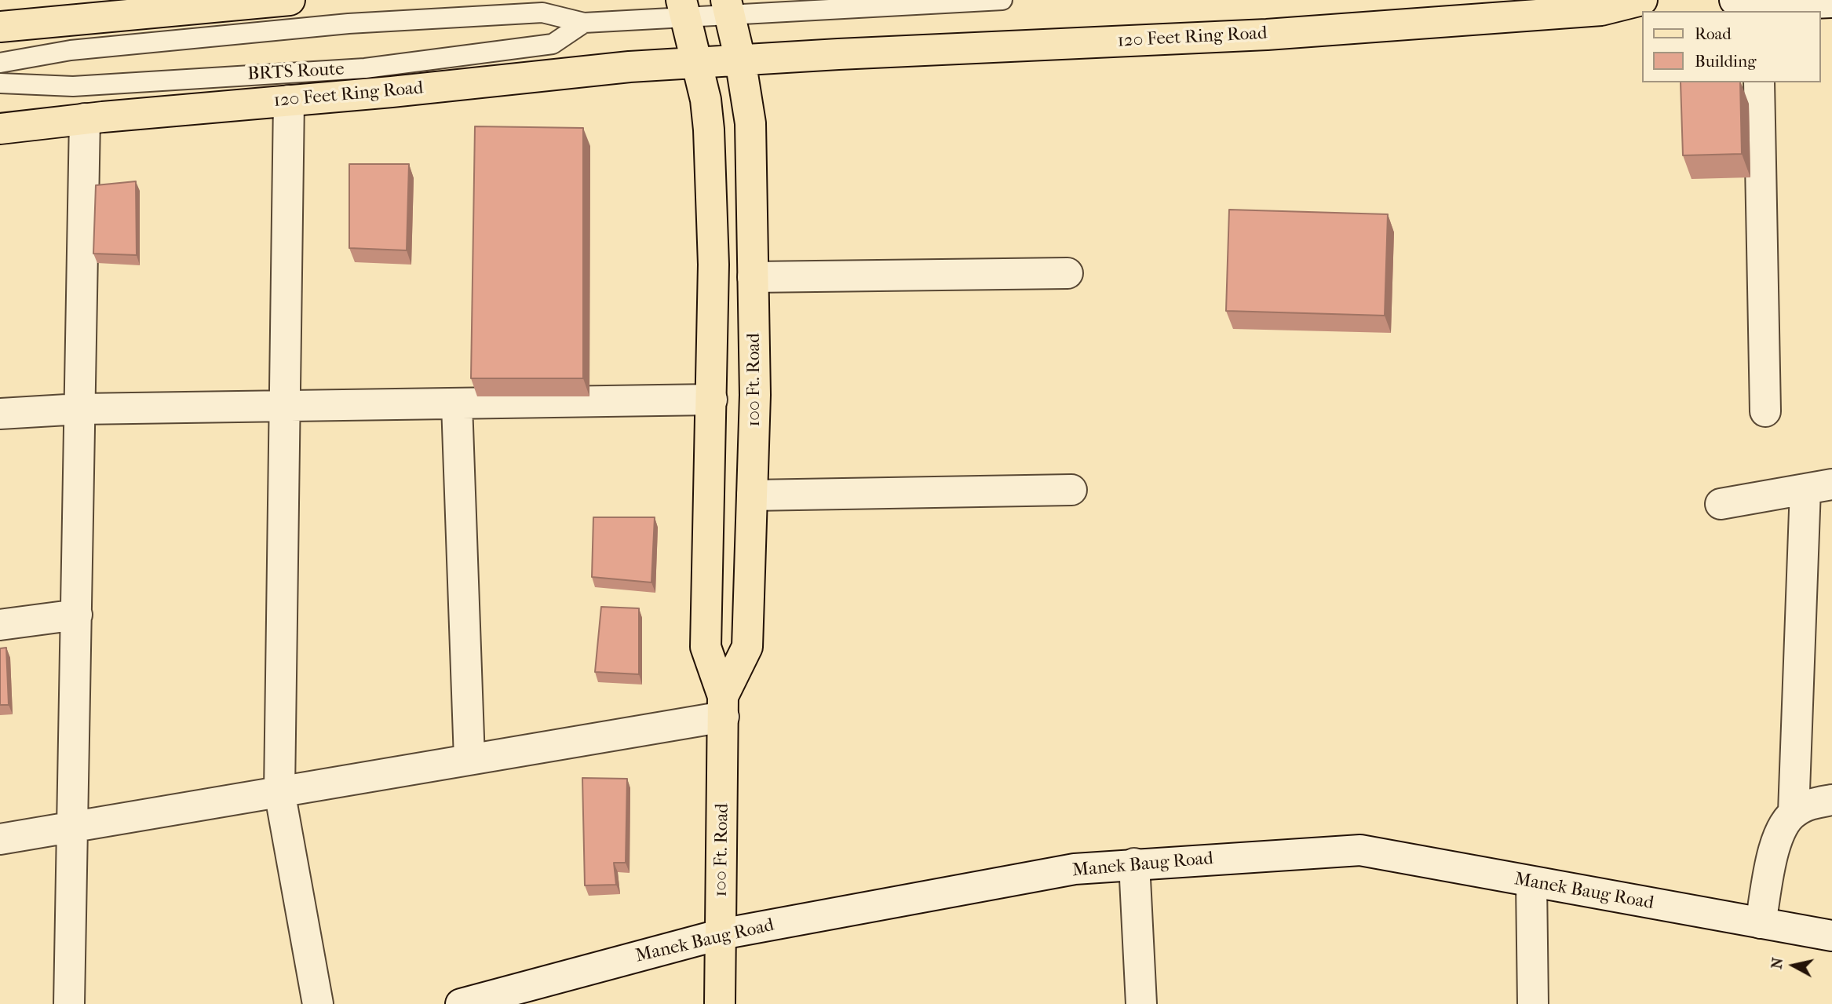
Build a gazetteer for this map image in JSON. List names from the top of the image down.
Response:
{
  "streets": {
    "main road": ["120 Feet Ring Road", "100 Ft. Road"],
    "street": ["Manek Baug Road"],
    "lane": ["BRTS Route"]
  },
  "crossings": [
    ["120 Feet Ring Road", "100 Ft. Road"],
    ["100 Ft. Road", "Manek Baug Road"]
  ],
  "legend": ["Road", "Building"],
  "north": "left"
}
